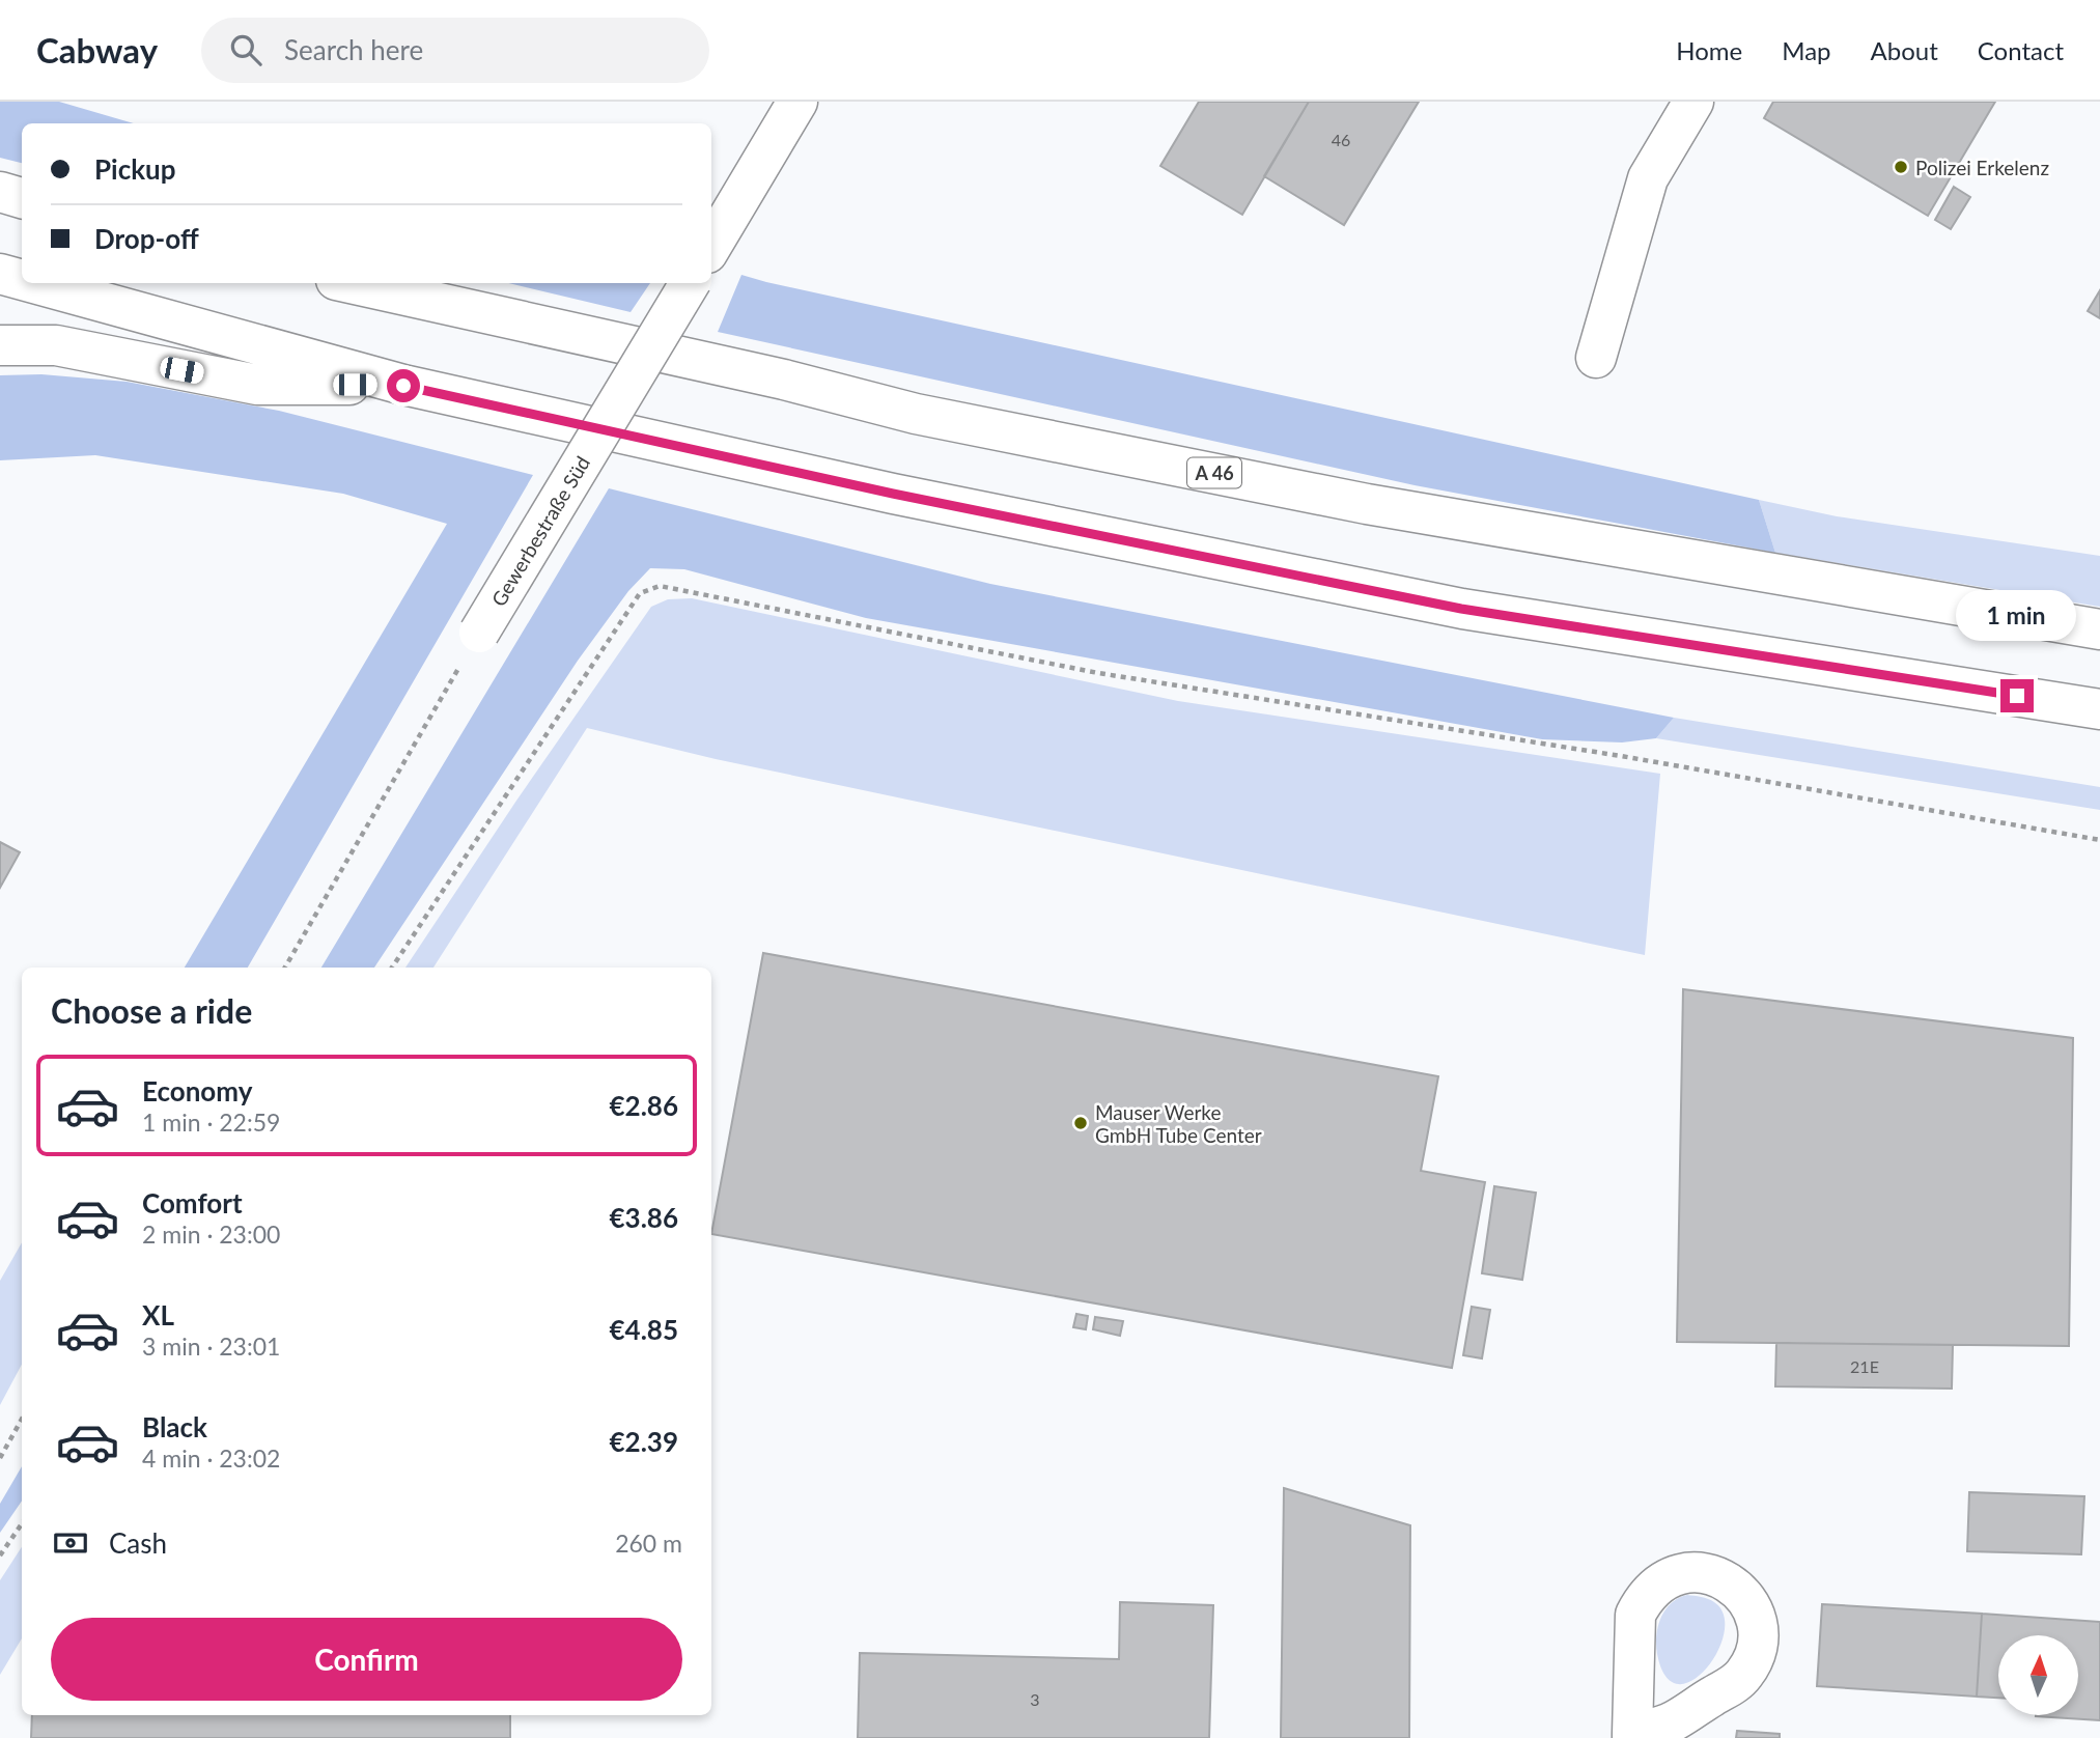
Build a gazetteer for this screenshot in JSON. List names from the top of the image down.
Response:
{
  "streets": {
    "main road": ["A 46", "Gewerbestraße Süd"]
  },
  "places": ["Polizei Erkelenz", "Mauser Werke GmbH Tube Center"],
  "house_numbers": ["46", "21E", "3"],
  "north": "top",
  "page": {
    "header": "Cabway",
    "search": "Search here",
    "nav": [
      "Home",
      "Map",
      "About",
      "Contact"
    ],
    "banner": ["Pickup", "Drop-off"],
    "bubble": "1 min",
    "heading": "Choose a ride",
    "list": [
      {
        "name": "Economy",
        "note": "1 min · 22:59",
        "value": "€2.86"
      },
      {
        "name": "Comfort",
        "note": "2 min · 23:00",
        "value": "€3.86"
      },
      {
        "name": "XL",
        "note": "3 min · 23:01",
        "value": "€4.85"
      },
      {
        "name": "Black",
        "note": "4 min · 23:02",
        "value": "€2.39"
      }
    ],
    "pay": ["Cash", "260 m"],
    "buttons": "Confirm"
  }
}
